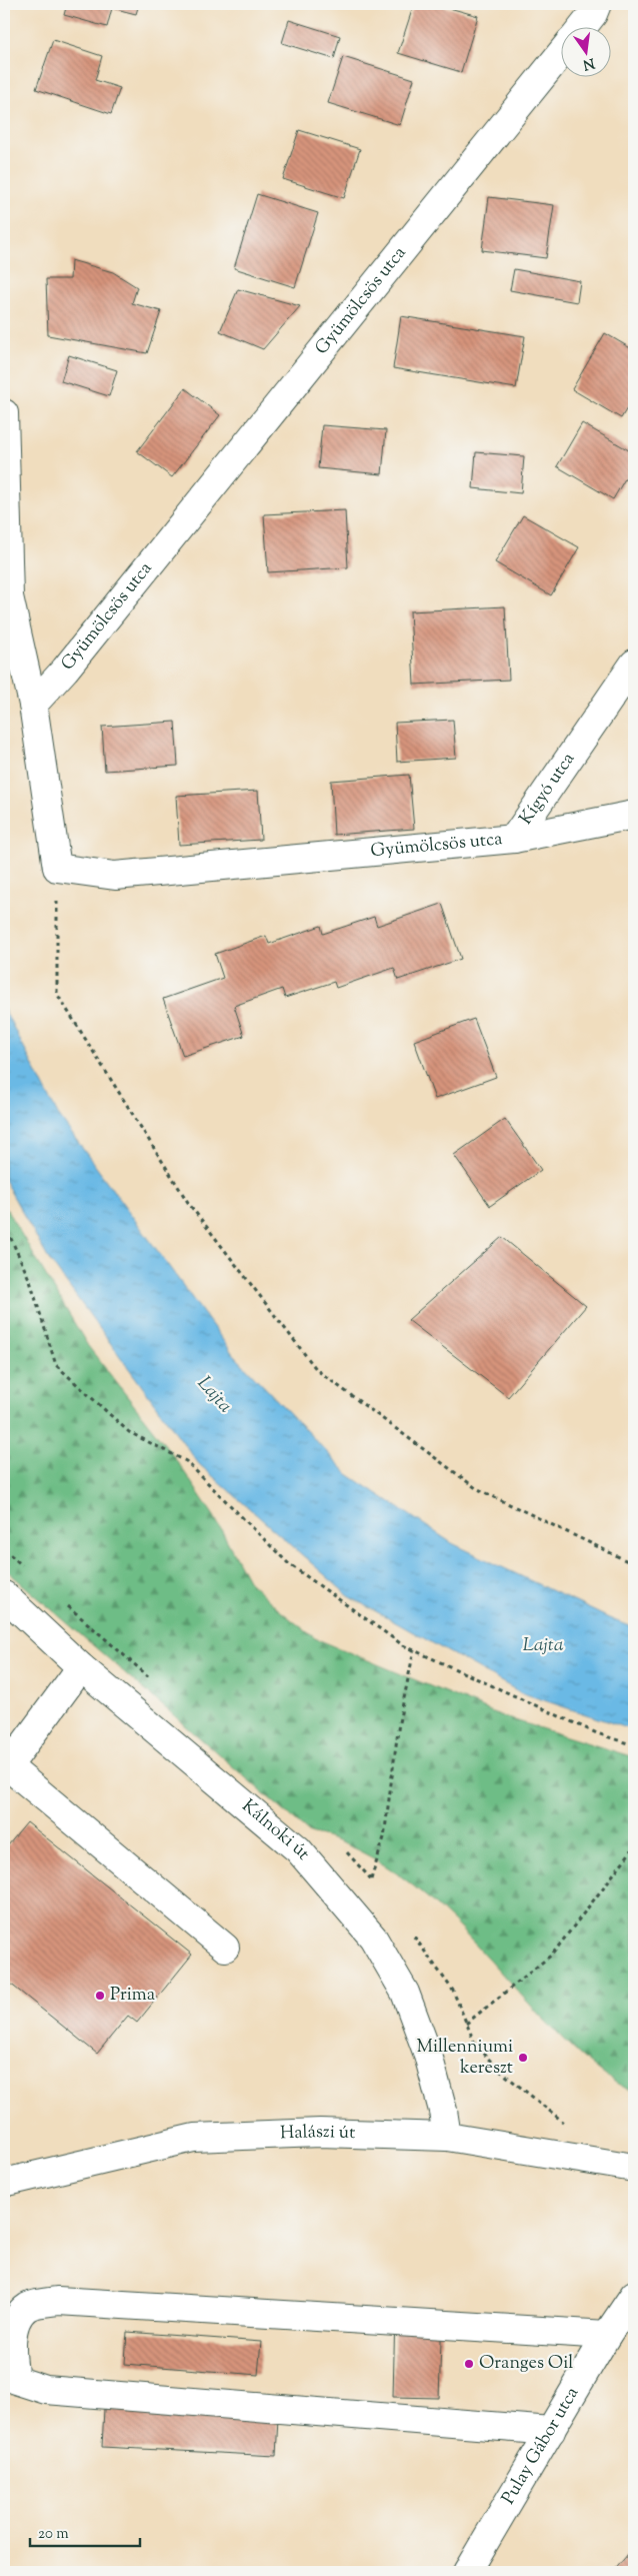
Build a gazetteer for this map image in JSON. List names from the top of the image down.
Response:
{
  "streets": {
    "street": [
      "Gyümölcsös utca",
      "Kígyó utca",
      "Kálnoki út",
      "Halászi út",
      "Pulay Gábor utca"
    ]
  },
  "crossings": [
    ["Gyümölcsös utca", "Kígyó utca"],
    ["Kálnoki út", "Halászi út"]
  ],
  "water": ["Lajta"],
  "places": ["Prima", "Millenniumi kereszt", "Oranges Oil"],
  "scale_bar": "20 m",
  "north": "bottom"
}
